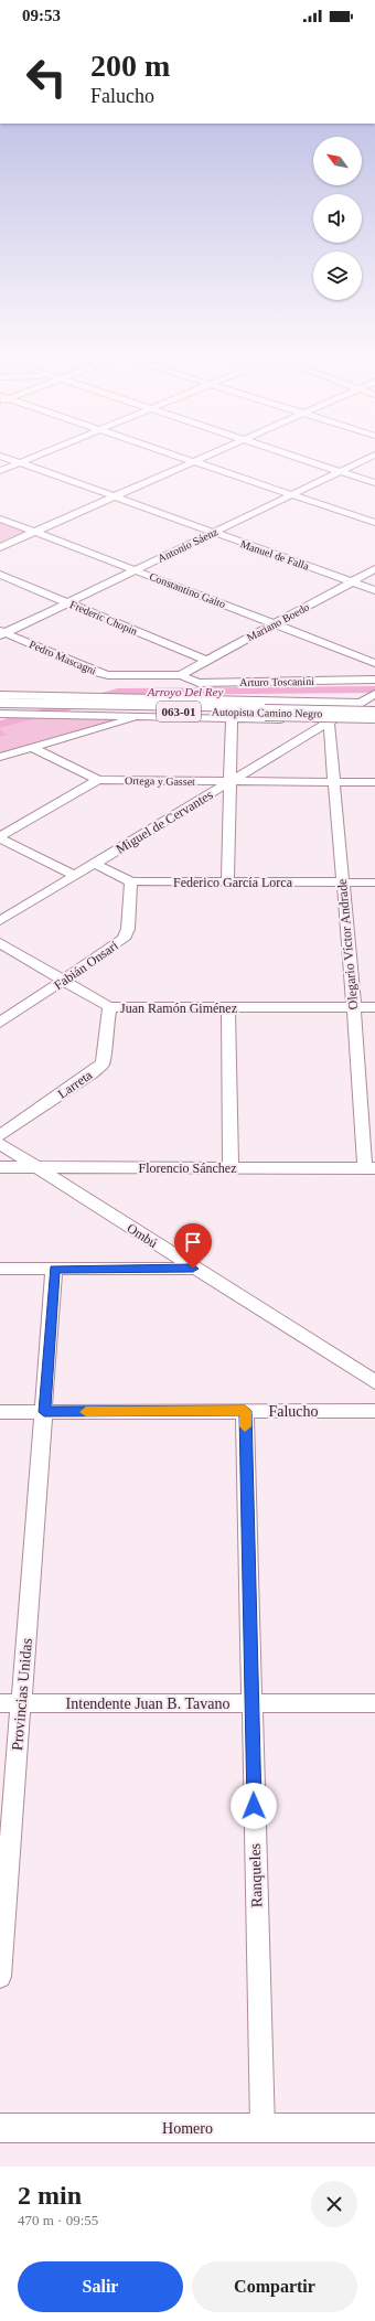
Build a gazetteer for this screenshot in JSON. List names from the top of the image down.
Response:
{
  "streets": {
    "highway": ["063-01", "Autopista Camino Negro"],
    "main road": ["Homero"],
    "street": [
      "Antonio Sáenz",
      "Manuel de Falla",
      "Constantino Gaito",
      "Frederic Chopin",
      "Mariano Boedo",
      "Pedro Mascagni",
      "Arturo Toscanini",
      "Ortega y Gasset",
      "Miguel de Cervantes",
      "Federico García Lorca",
      "Olegario Víctor Andrade",
      "Fabián Onsari",
      "Juan Ramón Giménez",
      "Larreta",
      "Florencio Sánchez",
      "Ombú",
      "Falucho",
      "Provincias Unidas",
      "Intendente Juan B. Tavano",
      "Ranqueles"
    ]
  },
  "crossings": [
    ["Antonio Sáenz", "Manuel de Falla"],
    ["Antonio Sáenz", "Constantino Gaito"],
    ["Antonio Sáenz", "Frederic Chopin"],
    ["Antonio Sáenz", "Pedro Mascagni"],
    ["Manuel de Falla", "Mariano Boedo"],
    ["Constantino Gaito", "Mariano Boedo"],
    ["Frederic Chopin", "Mariano Boedo"],
    ["Mariano Boedo", "Pedro Mascagni"],
    ["Mariano Boedo", "Arturo Toscanini"],
    ["Pedro Mascagni", "Arturo Toscanini"],
    ["Autopista Camino Negro", "Miguel de Cervantes"],
    ["Ortega y Gasset", "Miguel de Cervantes"],
    ["Ortega y Gasset", "Olegario Víctor Andrade"],
    ["Miguel de Cervantes", "Federico García Lorca"],
    ["Miguel de Cervantes", "Olegario Víctor Andrade"],
    ["Federico García Lorca", "Olegario Víctor Andrade"],
    ["Federico García Lorca", "Fabián Onsari"],
    ["Olegario Víctor Andrade", "Juan Ramón Giménez"],
    ["Olegario Víctor Andrade", "Florencio Sánchez"],
    ["Fabián Onsari", "Juan Ramón Giménez"],
    ["Juan Ramón Giménez", "Larreta"],
    ["Florencio Sánchez", "Ombú"],
    ["Falucho", "Provincias Unidas"],
    ["Falucho", "Ranqueles"],
    ["Provincias Unidas", "Intendente Juan B. Tavano"],
    ["Intendente Juan B. Tavano", "Ranqueles"],
    ["Ranqueles", "Homero"]
  ],
  "water": ["Arroyo Del Rey"],
  "north": "top left",
  "page": {
    "status": "09:53",
    "turn": ["200 m", "Falucho"],
    "heading": ["2 min", "470 m · 09:55"],
    "buttons": ["Salir", "Compartir"]
  }
}
